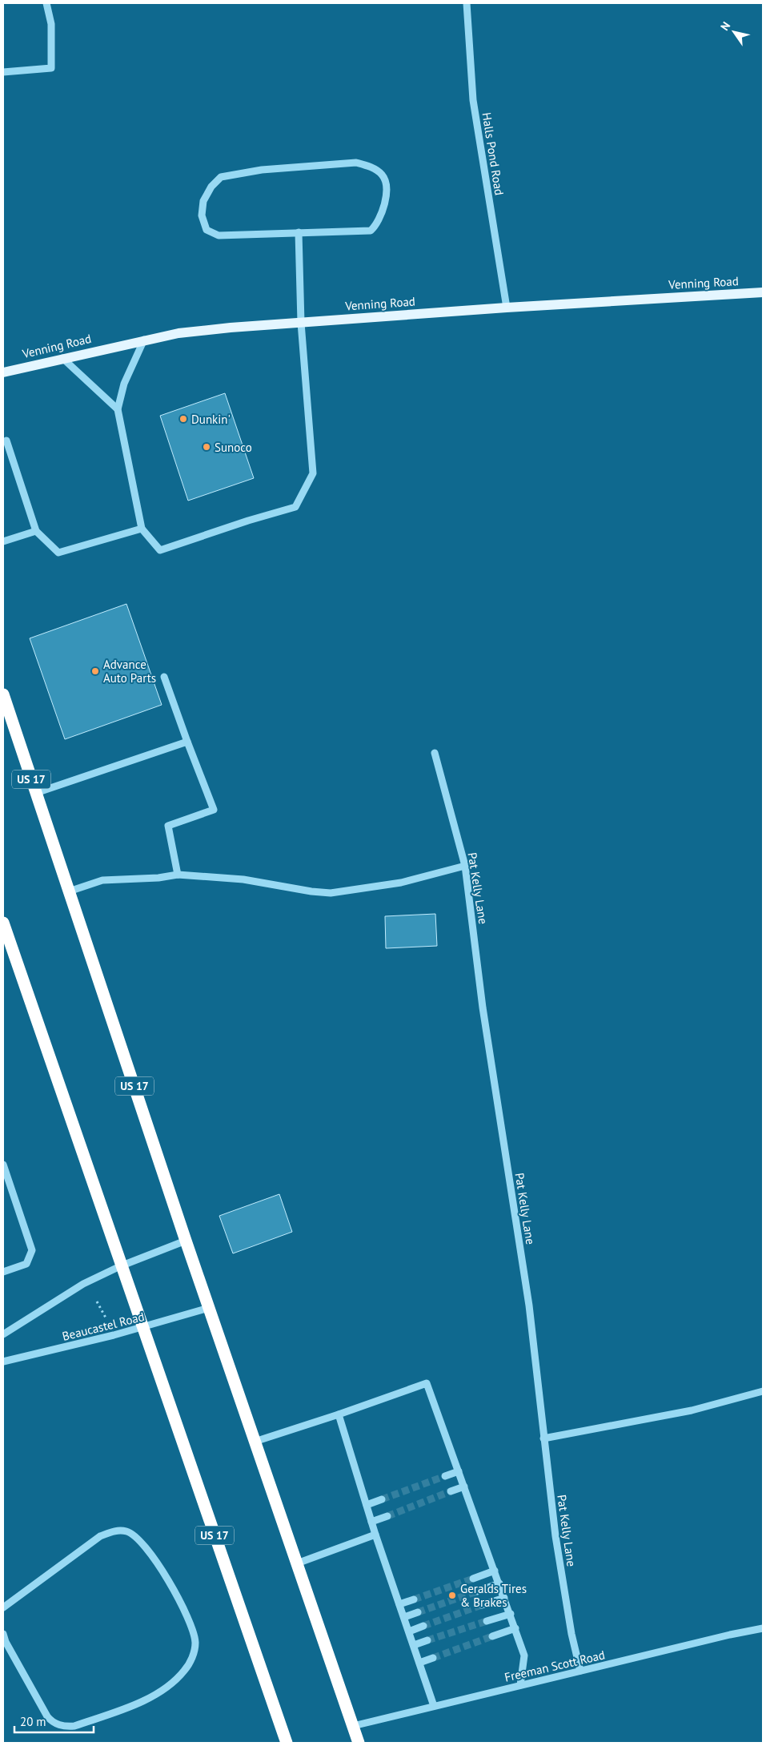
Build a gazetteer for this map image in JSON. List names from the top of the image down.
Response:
{
  "streets": {
    "highway": ["US 17"],
    "main road": ["Venning Road"],
    "street": [
      "Halls Pond Road",
      "Pat Kelly Lane",
      "Beaucastel Road",
      "Freeman Scott Road"
    ]
  },
  "crossings": [
    ["Halls Pond Road", "Venning Road"],
    ["US 17", "Beaucastel Road"],
    ["US 17", "Freeman Scott Road"],
    ["Pat Kelly Lane", "Freeman Scott Road"]
  ],
  "places": [
    "Dunkin'",
    "Sunoco",
    "Advance Auto Parts",
    "Geralds Tires & Brakes"
  ],
  "scale_bar": "20 m",
  "north": "top left"
}
